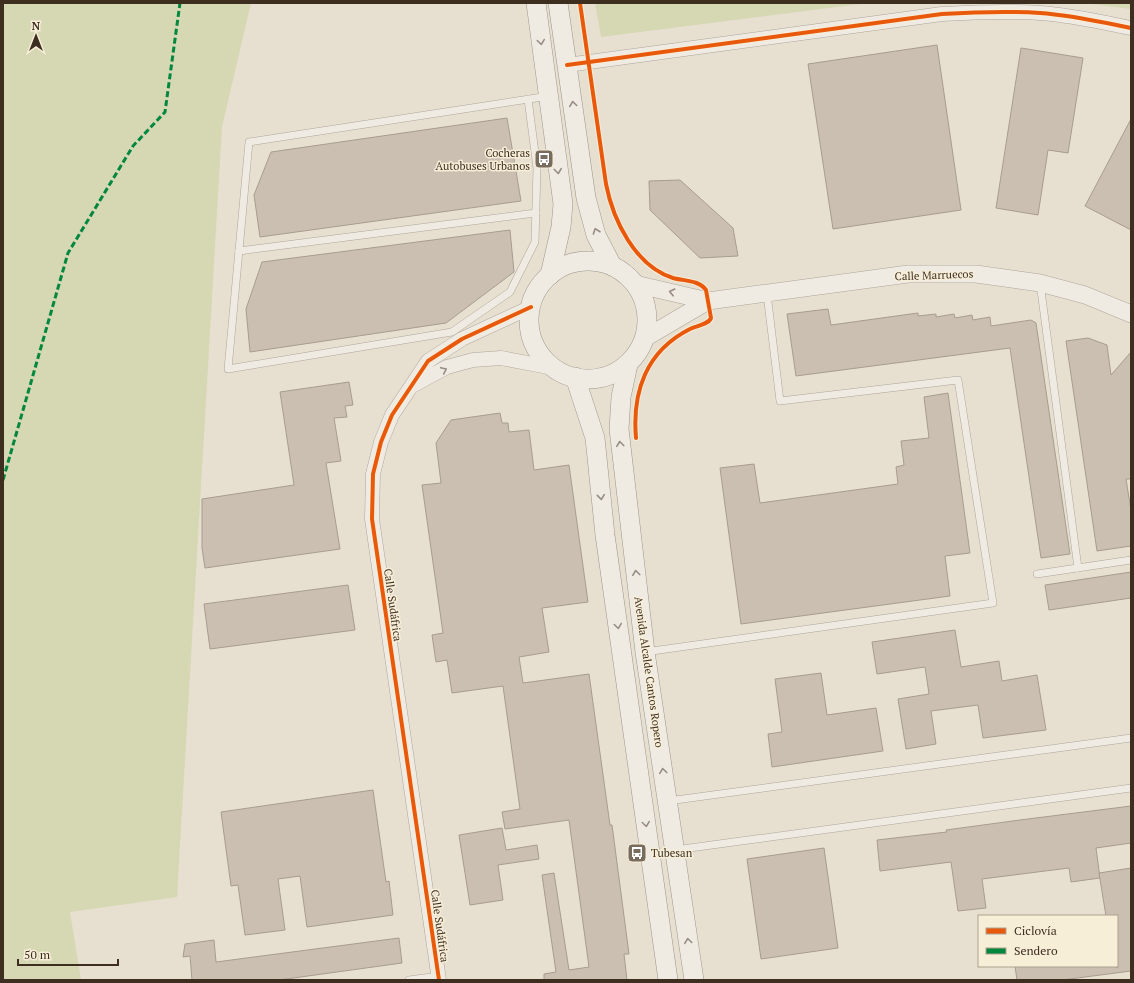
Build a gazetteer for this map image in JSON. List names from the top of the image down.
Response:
{
  "streets": {
    "main road": ["Avenida Alcalde Cantos Ropero"],
    "street": ["Calle Marruecos", "Calle Sudáfrica"]
  },
  "crossings": [
    ["Calle Marruecos", "Calle Sudáfrica"],
    ["Calle Marruecos", "Avenida Alcalde Cantos Ropero"],
    ["Calle Sudáfrica", "Avenida Alcalde Cantos Ropero"]
  ],
  "places": {
    "bus stop": ["Cocheras Autobuses Urbanos", "Tubesan"]
  },
  "legend": ["Ciclovía", "Sendero"],
  "scale_bar": "50 m",
  "north": "top"
}
